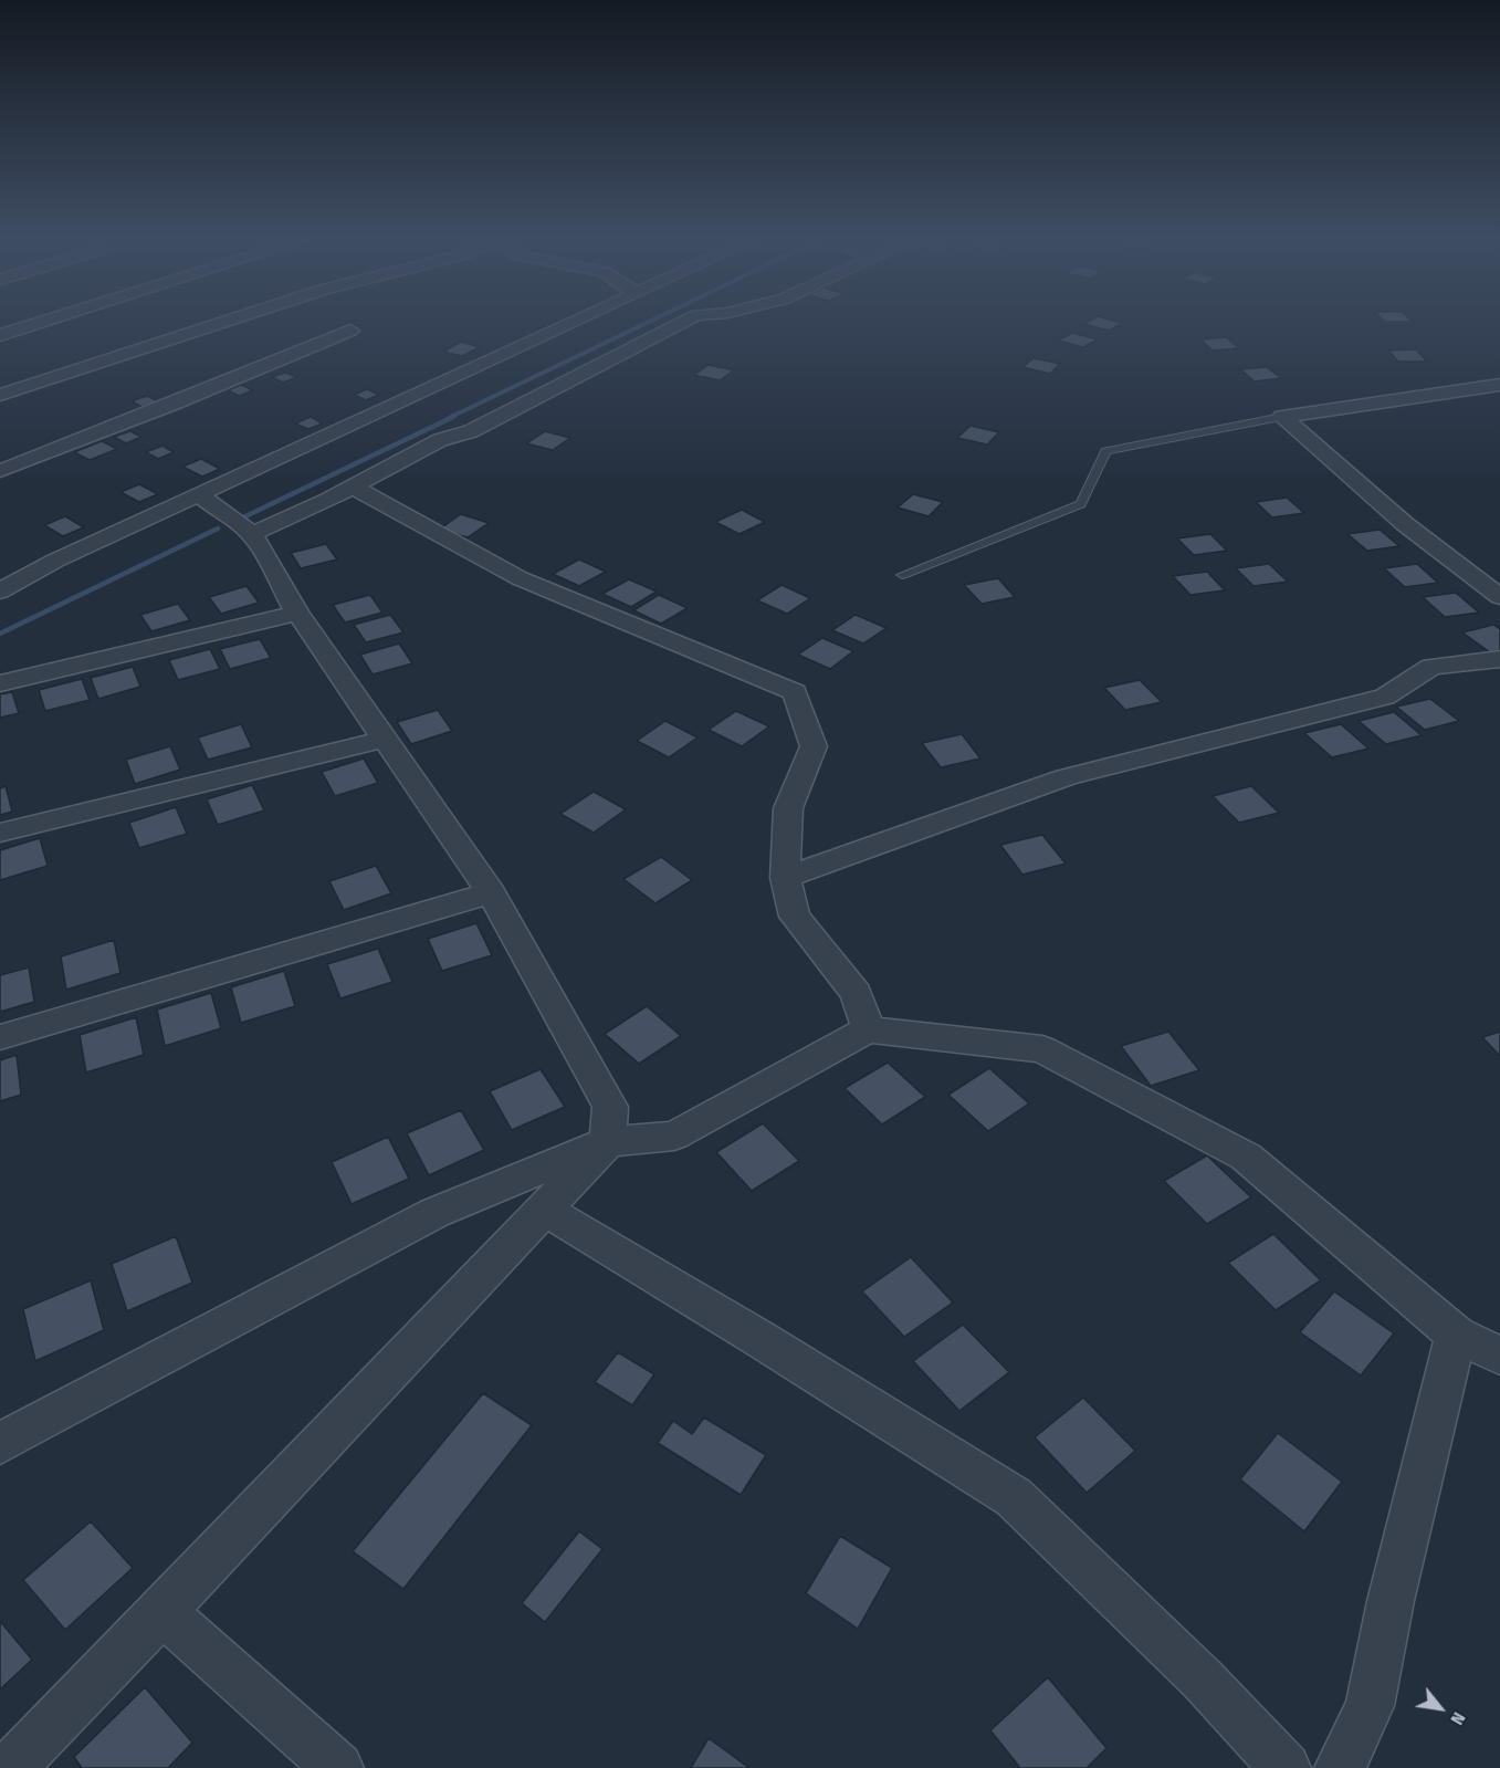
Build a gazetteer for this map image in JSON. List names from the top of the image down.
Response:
{
  "north": "bottom right"
}
